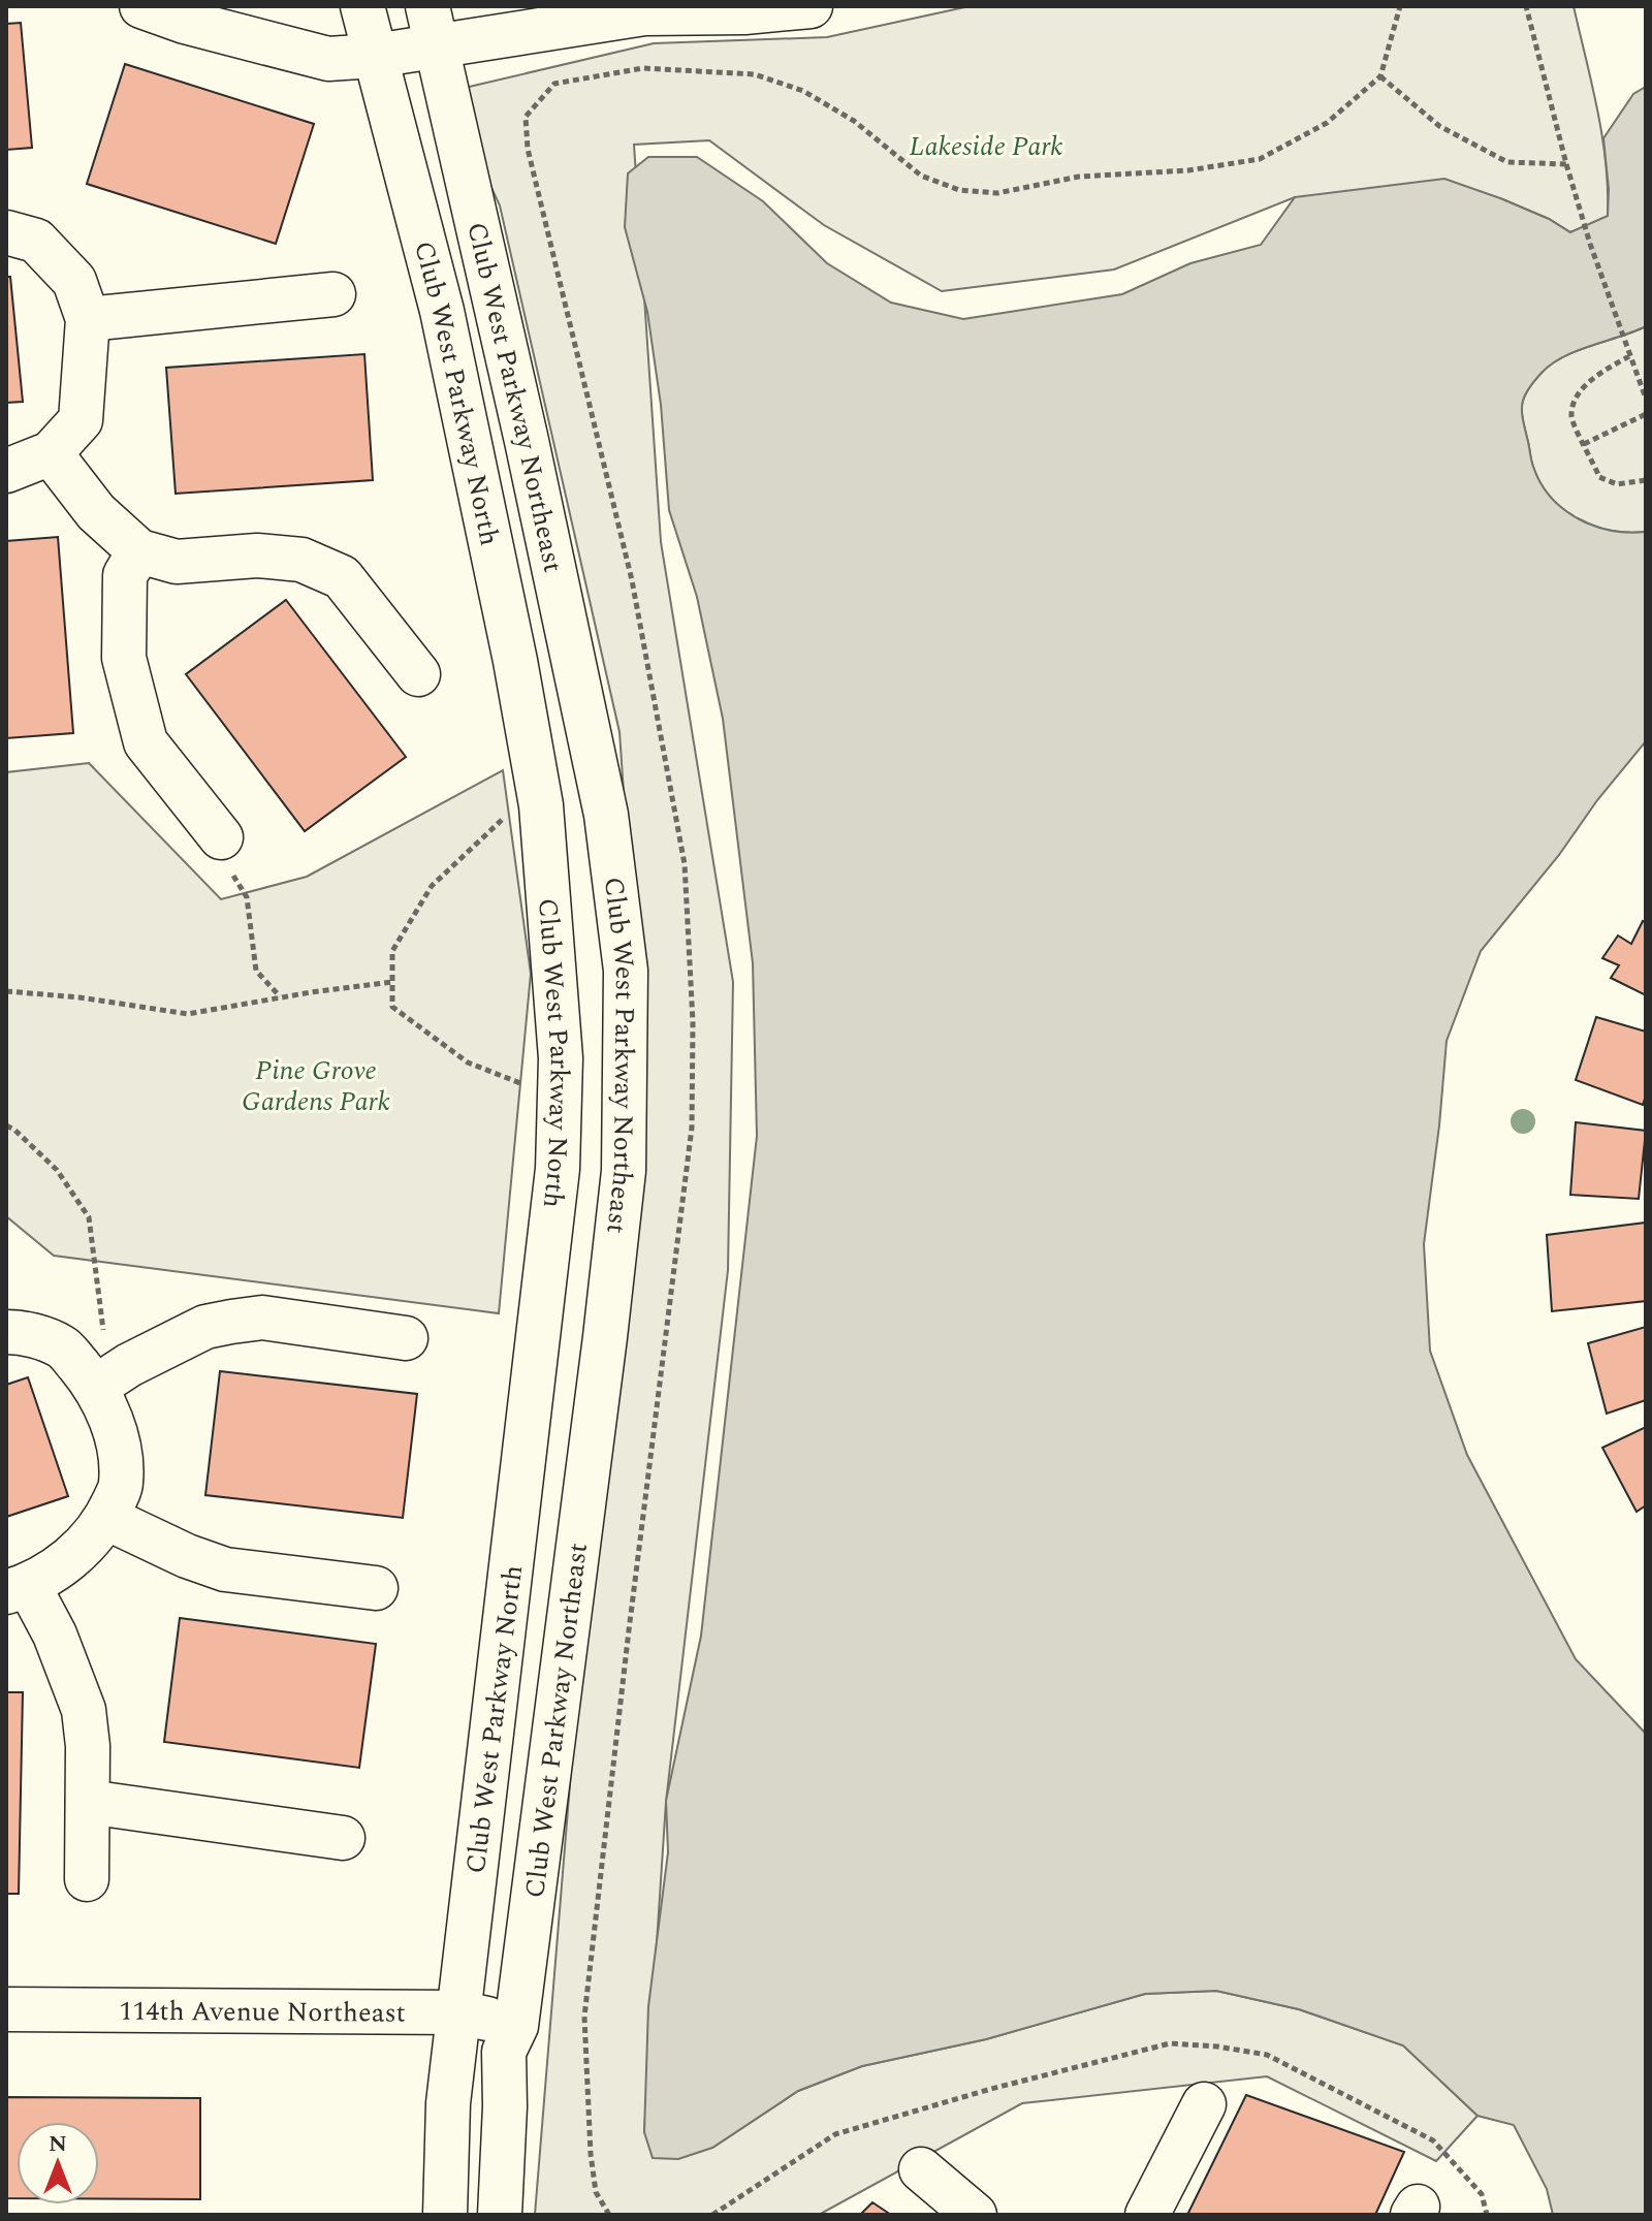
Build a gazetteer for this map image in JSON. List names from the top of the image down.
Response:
{
  "streets": {
    "street": ["Club West Parkway North", "Club West Parkway Northeast", "114th Avenue Northeast"]
  },
  "crossings": [
    ["Club West Parkway North", "114th Avenue Northeast"],
    ["Club West Parkway Northeast", "114th Avenue Northeast"]
  ],
  "parks": ["Lakeside Park", "Pine Grove Gardens Park"],
  "north": "top"
}
